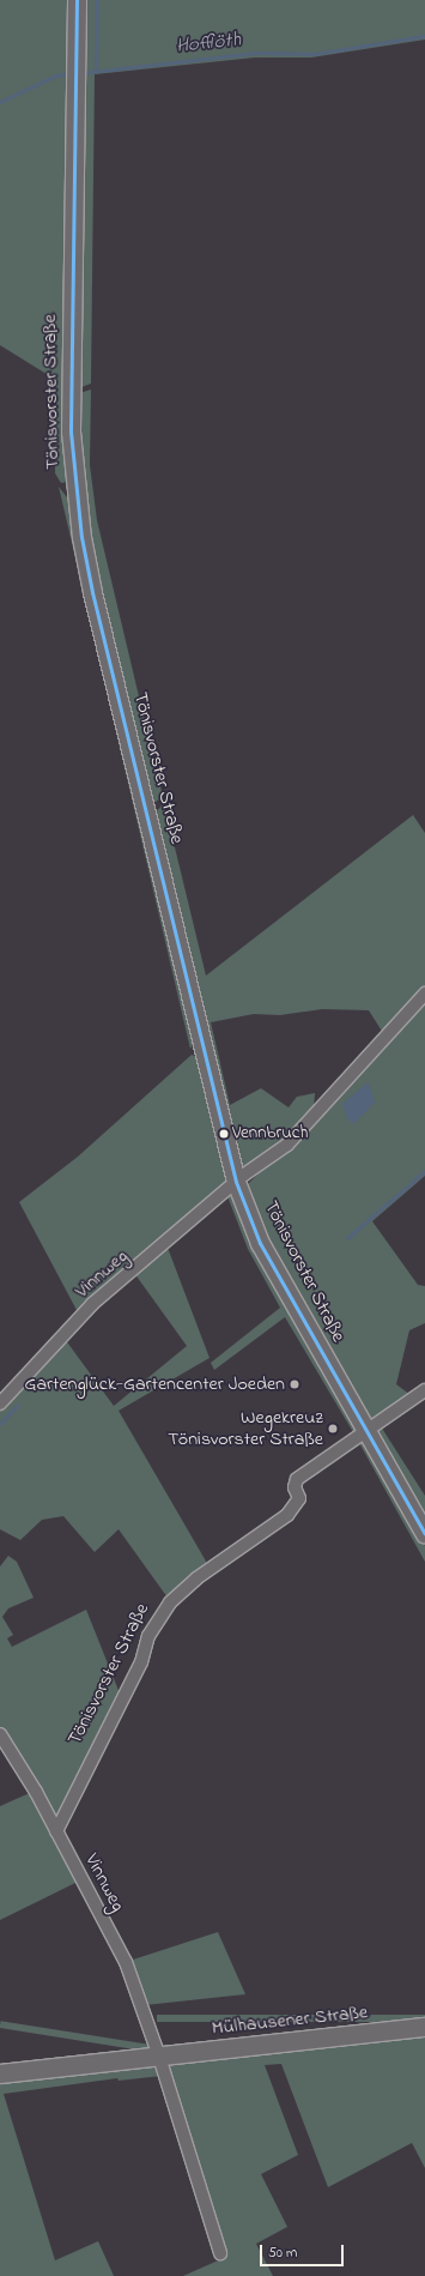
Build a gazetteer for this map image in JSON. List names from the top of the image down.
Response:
{
  "streets": {
    "main road": ["Tönisvorster Straße", "Mülhausener Straße"],
    "street": ["Vinnweg"]
  },
  "crossings": [
    ["Tönisvorster Straße", "Vinnweg"],
    ["Vinnweg", "Mülhausener Straße"]
  ],
  "water": ["Hofflöth"],
  "places": ["Vennbruch", "Gartenglück-Gartencenter Joeden", "Wegekreuz Tönisvorster Straße"],
  "scale_bar": "50 m"
}
